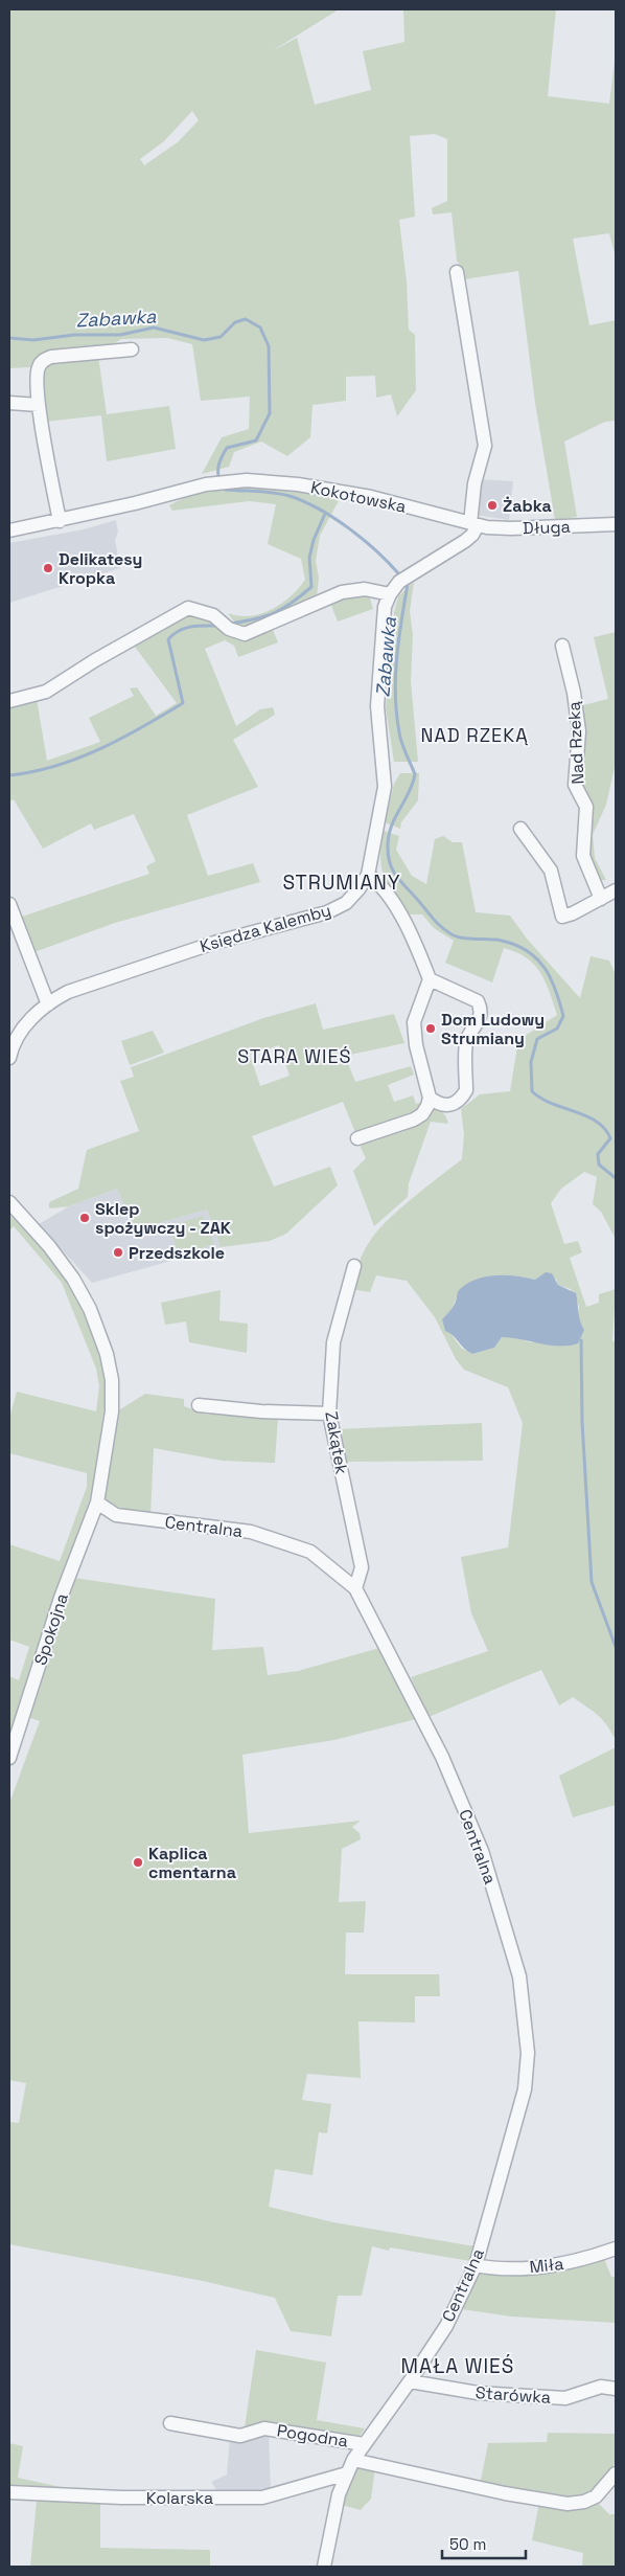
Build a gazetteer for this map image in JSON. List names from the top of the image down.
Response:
{
  "streets": {
    "street": [
      "Kokotowska",
      "Długa",
      "Nad Rzeką",
      "Księdza Kalemby",
      "Zakątek",
      "Centralna",
      "Spokojna",
      "Miła",
      "Starówka",
      "Pogodna",
      "Kolarska"
    ]
  },
  "crossings": [
    ["Kokotowska", "Długa"],
    ["Zakątek", "Centralna"],
    ["Centralna", "Spokojna"],
    ["Centralna", "Miła"],
    ["Centralna", "Starówka"],
    ["Centralna", "Pogodna"],
    ["Centralna", "Kolarska"]
  ],
  "districts": [
    "NAD RZEKĄ",
    "STRUMIANY",
    "STARA WIEŚ",
    "MAŁA WIEŚ"
  ],
  "water": ["Zabawka"],
  "places": [
    "Żabka",
    "Delikatesy Kropka",
    "Dom Ludowy Strumiany",
    "Sklep spożywczy - ZAK",
    "Przedszkole",
    "Kaplica cmentarna"
  ],
  "scale_bar": "50 m"
}
